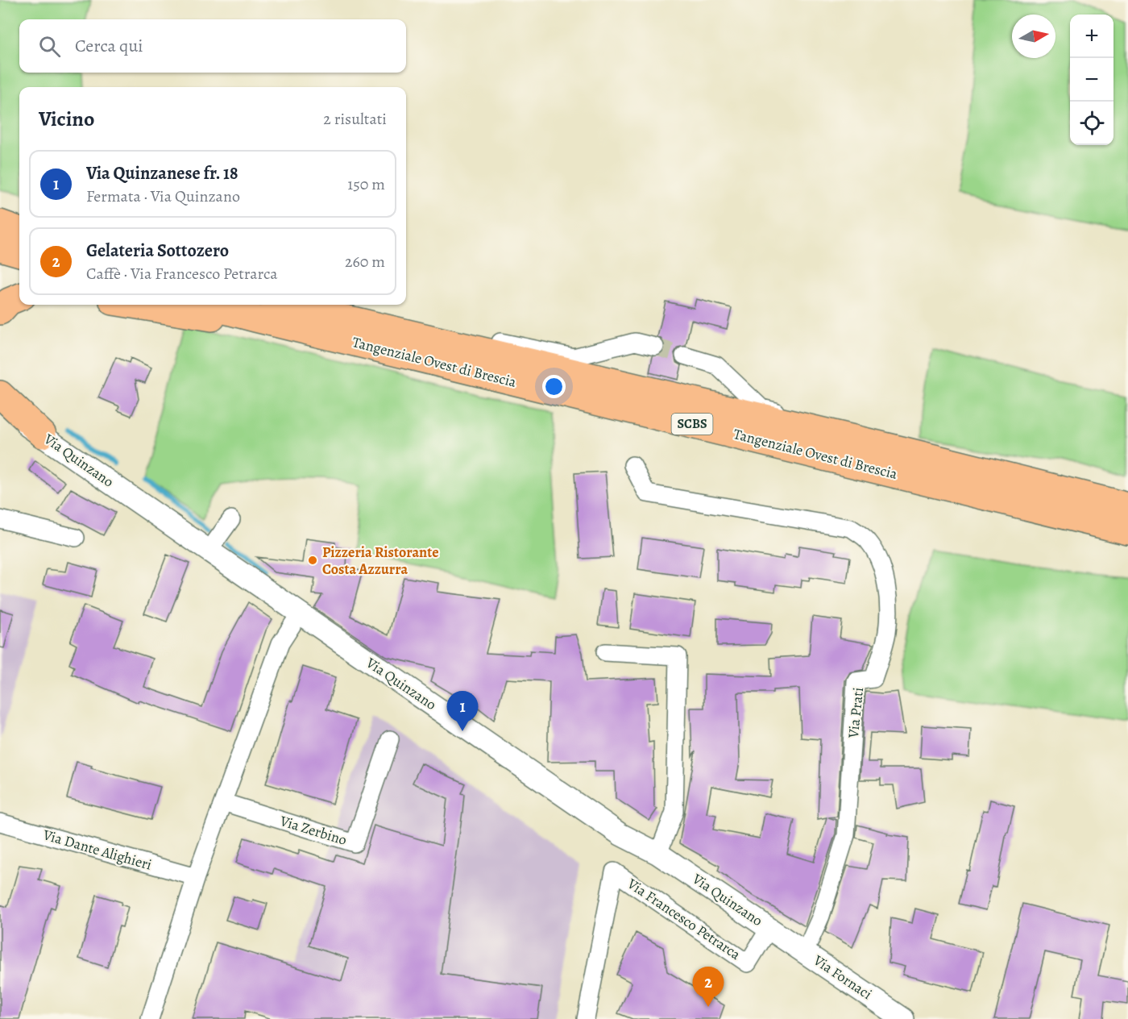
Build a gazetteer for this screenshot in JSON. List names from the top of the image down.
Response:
{
  "streets": {
    "main road": ["Tangenziale Ovest di Brescia", "SCBS"],
    "street": [
      "Via Quinzano",
      "Via Prati",
      "Via Zerbino",
      "Via Dante Alighieri",
      "Via Francesco Petrarca",
      "Via Fornaci"
    ]
  },
  "crossings": [
    ["Via Quinzano", "Via Prati"],
    ["Via Quinzano", "Via Francesco Petrarca"],
    ["Via Quinzano", "Via Fornaci"],
    ["Via Prati", "Via Fornaci"]
  ],
  "places": ["Pizzeria Ristorante Costa Azzurra"],
  "north": "right",
  "page": {
    "map_buttons": ["+", "−"],
    "search": "Cerca qui",
    "heading": ["Vicino", "2 risultati"],
    "list": [
      {
        "mark": "1",
        "name": "Via Quinzanese fr. 18",
        "note": "Fermata · Via Quinzano",
        "value": "150 m"
      },
      {
        "mark": "2",
        "name": "Gelateria Sottozero",
        "note": "Caffè · Via Francesco Petrarca",
        "value": "260 m"
      }
    ],
    "pins": ["1", "2"]
  }
}
